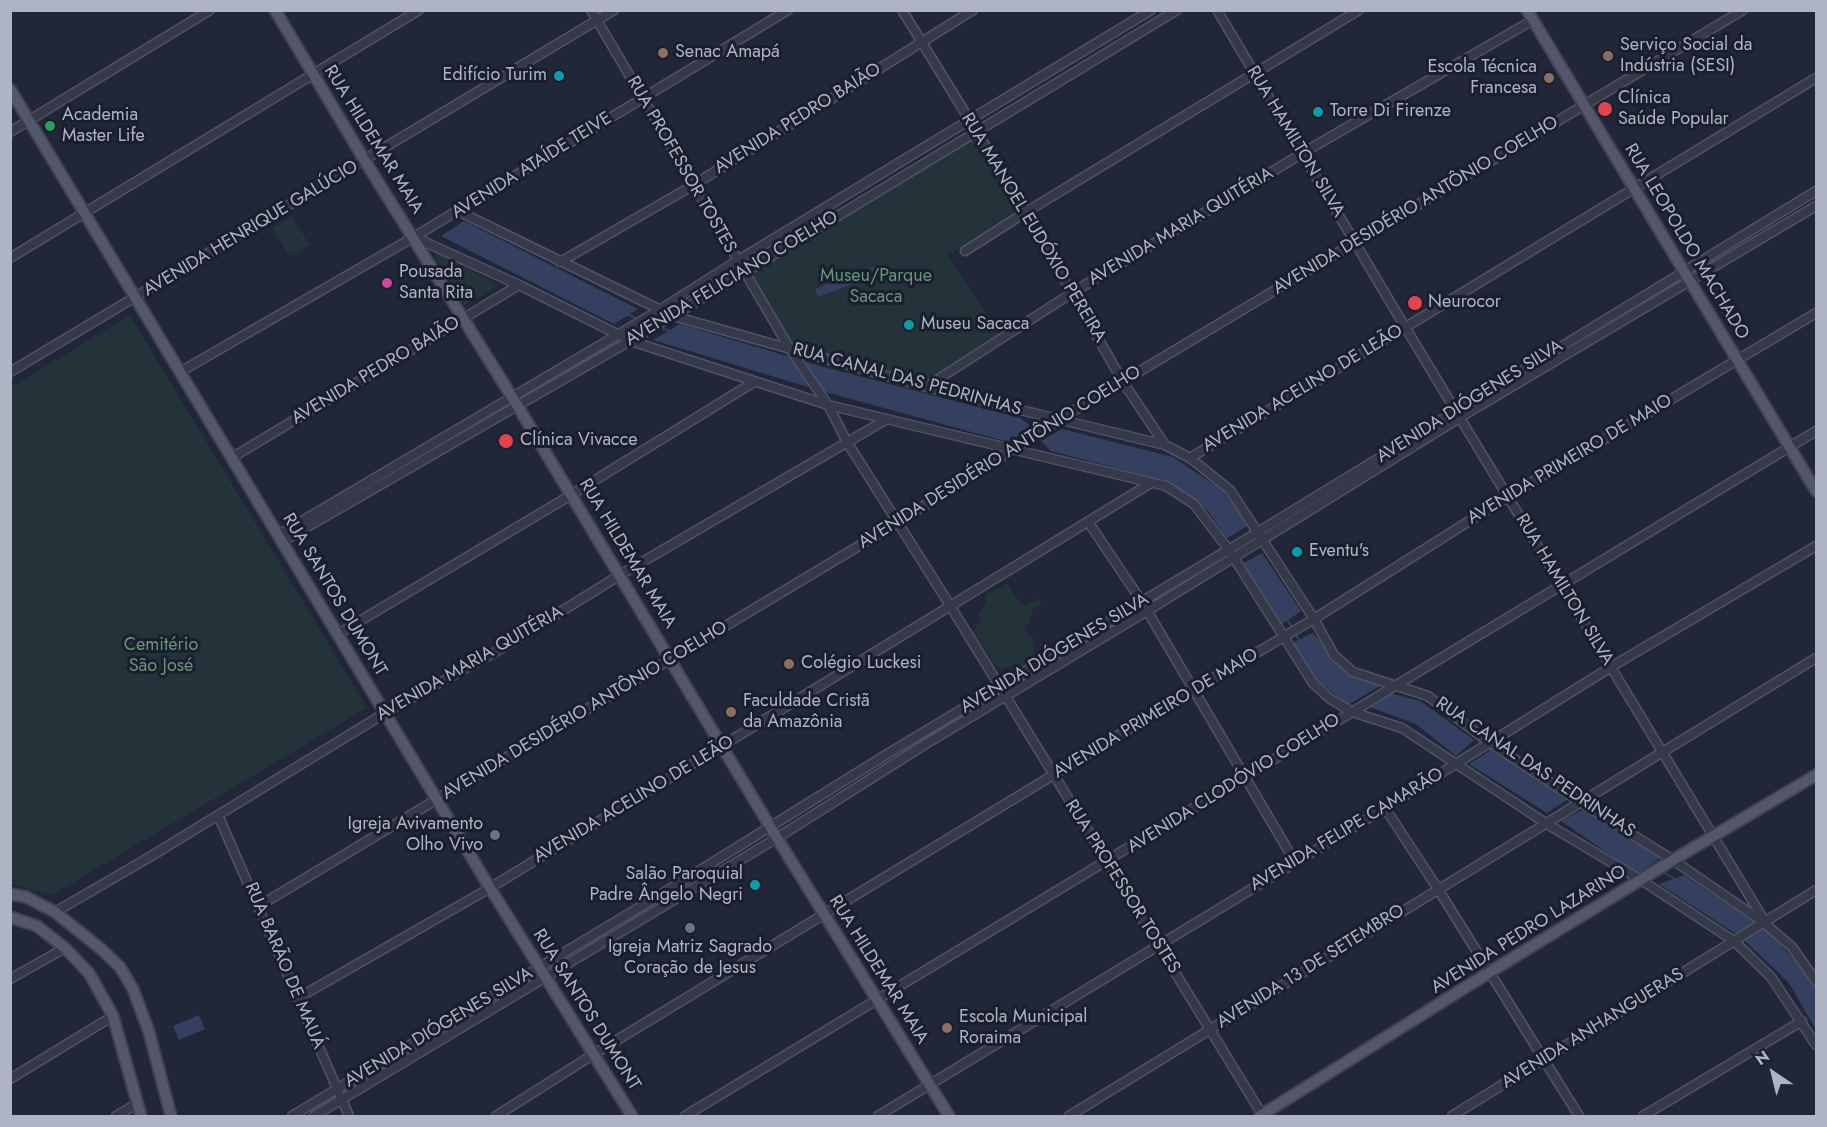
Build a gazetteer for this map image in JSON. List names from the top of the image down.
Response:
{
  "streets": {
    "main road": [
      "RUA HILDEMAR MAIA",
      "RUA LEOPOLDO MACHADO",
      "RUA SANTOS DUMONT",
      "AVENIDA PEDRO LAZARINO"
    ],
    "street": [
      "AVENIDA PEDRO BAIÃO",
      "RUA HAMILTON SILVA",
      "RUA PROFESSOR TOSTES",
      "AVENIDA ATAÍDE TEIVE",
      "AVENIDA DESIDÉRIO ANTÔNIO COELHO",
      "AVENIDA MARIA QUITÉRIA",
      "RUA MANOEL EUDÓXIO PEREIRA",
      "AVENIDA HENRIQUE GALÚCIO",
      "AVENIDA FELICIANO COELHO",
      "RUA CANAL DAS PEDRINHAS",
      "AVENIDA ACELINO DE LEÃO",
      "AVENIDA DIÓGENES SILVA",
      "AVENIDA PRIMEIRO DE MAIO",
      "AVENIDA CLODÓVIO COELHO",
      "AVENIDA FELIPE CAMARÃO",
      "RUA BARÃO DE MAUÁ",
      "AVENIDA 13 DE SETEMBRO",
      "AVENIDA ANHANGUERAS"
    ]
  },
  "crossings": [
    ["AVENIDA PEDRO BAIÃO", "RUA HILDEMAR MAIA"],
    ["AVENIDA PEDRO BAIÃO", "RUA PROFESSOR TOSTES"],
    ["AVENIDA PEDRO BAIÃO", "RUA MANOEL EUDÓXIO PEREIRA"],
    ["AVENIDA PEDRO BAIÃO", "RUA CANAL DAS PEDRINHAS"],
    ["AVENIDA PEDRO BAIÃO", "RUA SANTOS DUMONT"],
    ["RUA HILDEMAR MAIA", "AVENIDA ATAÍDE TEIVE"],
    ["RUA HILDEMAR MAIA", "AVENIDA DESIDÉRIO ANTÔNIO COELHO"],
    ["RUA HILDEMAR MAIA", "AVENIDA MARIA QUITÉRIA"],
    ["RUA HILDEMAR MAIA", "AVENIDA HENRIQUE GALÚCIO"],
    ["RUA HILDEMAR MAIA", "AVENIDA FELICIANO COELHO"],
    ["RUA HILDEMAR MAIA", "RUA CANAL DAS PEDRINHAS"],
    ["RUA HILDEMAR MAIA", "AVENIDA ACELINO DE LEÃO"],
    ["RUA HILDEMAR MAIA", "AVENIDA DIÓGENES SILVA"],
    ["RUA HILDEMAR MAIA", "AVENIDA PRIMEIRO DE MAIO"],
    ["RUA HILDEMAR MAIA", "AVENIDA CLODÓVIO COELHO"],
    ["RUA HILDEMAR MAIA", "AVENIDA FELIPE CAMARÃO"],
    ["RUA HAMILTON SILVA", "AVENIDA DESIDÉRIO ANTÔNIO COELHO"],
    ["RUA HAMILTON SILVA", "AVENIDA MARIA QUITÉRIA"],
    ["RUA HAMILTON SILVA", "RUA CANAL DAS PEDRINHAS"],
    ["RUA HAMILTON SILVA", "AVENIDA ACELINO DE LEÃO"],
    ["RUA HAMILTON SILVA", "AVENIDA DIÓGENES SILVA"],
    ["RUA HAMILTON SILVA", "AVENIDA PRIMEIRO DE MAIO"],
    ["RUA HAMILTON SILVA", "AVENIDA FELIPE CAMARÃO"],
    ["RUA HAMILTON SILVA", "AVENIDA PEDRO LAZARINO"],
    ["RUA HAMILTON SILVA", "AVENIDA ANHANGUERAS"],
    ["RUA PROFESSOR TOSTES", "AVENIDA ATAÍDE TEIVE"],
    ["RUA PROFESSOR TOSTES", "AVENIDA DESIDÉRIO ANTÔNIO COELHO"],
    ["RUA PROFESSOR TOSTES", "AVENIDA MARIA QUITÉRIA"],
    ["RUA PROFESSOR TOSTES", "AVENIDA HENRIQUE GALÚCIO"],
    ["RUA PROFESSOR TOSTES", "AVENIDA FELICIANO COELHO"],
    ["RUA PROFESSOR TOSTES", "RUA CANAL DAS PEDRINHAS"],
    ["RUA PROFESSOR TOSTES", "AVENIDA ACELINO DE LEÃO"],
    ["RUA PROFESSOR TOSTES", "AVENIDA DIÓGENES SILVA"],
    ["RUA PROFESSOR TOSTES", "AVENIDA PRIMEIRO DE MAIO"],
    ["RUA PROFESSOR TOSTES", "AVENIDA CLODÓVIO COELHO"],
    ["RUA PROFESSOR TOSTES", "AVENIDA FELIPE CAMARÃO"],
    ["RUA PROFESSOR TOSTES", "AVENIDA PEDRO LAZARINO"],
    ["RUA PROFESSOR TOSTES", "AVENIDA 13 DE SETEMBRO"],
    ["AVENIDA ATAÍDE TEIVE", "RUA CANAL DAS PEDRINHAS"],
    ["AVENIDA ATAÍDE TEIVE", "RUA SANTOS DUMONT"],
    ["AVENIDA DESIDÉRIO ANTÔNIO COELHO", "RUA MANOEL EUDÓXIO PEREIRA"],
    ["AVENIDA DESIDÉRIO ANTÔNIO COELHO", "RUA LEOPOLDO MACHADO"],
    ["AVENIDA DESIDÉRIO ANTÔNIO COELHO", "RUA CANAL DAS PEDRINHAS"],
    ["AVENIDA DESIDÉRIO ANTÔNIO COELHO", "RUA SANTOS DUMONT"],
    ["AVENIDA DESIDÉRIO ANTÔNIO COELHO", "RUA BARÃO DE MAUÁ"],
    ["AVENIDA MARIA QUITÉRIA", "RUA MANOEL EUDÓXIO PEREIRA"],
    ["AVENIDA MARIA QUITÉRIA", "RUA LEOPOLDO MACHADO"],
    ["AVENIDA MARIA QUITÉRIA", "RUA CANAL DAS PEDRINHAS"],
    ["AVENIDA MARIA QUITÉRIA", "RUA SANTOS DUMONT"],
    ["AVENIDA MARIA QUITÉRIA", "RUA BARÃO DE MAUÁ"],
    ["RUA MANOEL EUDÓXIO PEREIRA", "AVENIDA FELICIANO COELHO"],
    ["RUA MANOEL EUDÓXIO PEREIRA", "RUA CANAL DAS PEDRINHAS"],
    ["AVENIDA HENRIQUE GALÚCIO", "RUA SANTOS DUMONT"],
    ["RUA LEOPOLDO MACHADO", "AVENIDA ACELINO DE LEÃO"],
    ["RUA LEOPOLDO MACHADO", "AVENIDA DIÓGENES SILVA"],
    ["RUA LEOPOLDO MACHADO", "AVENIDA PRIMEIRO DE MAIO"],
    ["AVENIDA FELICIANO COELHO", "RUA CANAL DAS PEDRINHAS"],
    ["AVENIDA FELICIANO COELHO", "RUA SANTOS DUMONT"],
    ["RUA CANAL DAS PEDRINHAS", "AVENIDA ACELINO DE LEÃO"],
    ["RUA CANAL DAS PEDRINHAS", "AVENIDA DIÓGENES SILVA"],
    ["RUA CANAL DAS PEDRINHAS", "AVENIDA PRIMEIRO DE MAIO"],
    ["RUA CANAL DAS PEDRINHAS", "AVENIDA CLODÓVIO COELHO"],
    ["RUA CANAL DAS PEDRINHAS", "AVENIDA FELIPE CAMARÃO"],
    ["RUA CANAL DAS PEDRINHAS", "AVENIDA PEDRO LAZARINO"],
    ["RUA CANAL DAS PEDRINHAS", "AVENIDA 13 DE SETEMBRO"],
    ["RUA CANAL DAS PEDRINHAS", "AVENIDA ANHANGUERAS"],
    ["AVENIDA ACELINO DE LEÃO", "RUA SANTOS DUMONT"],
    ["AVENIDA ACELINO DE LEÃO", "RUA BARÃO DE MAUÁ"],
    ["AVENIDA DIÓGENES SILVA", "RUA SANTOS DUMONT"],
    ["AVENIDA DIÓGENES SILVA", "RUA BARÃO DE MAUÁ"],
    ["AVENIDA PRIMEIRO DE MAIO", "RUA SANTOS DUMONT"]
  ],
  "parks": ["Museu/Parque Sacaca", "Cemitério São José"],
  "places": [
    "Senac Amapá",
    "Serviço Social da Indústria (SESI)",
    "Edifício Turim",
    "Escola Técnica Francesa",
    "Clínica Saúde Popular",
    "Torre Di Firenze",
    "Academia Master Life",
    "Pousada Santa Rita",
    "Neurocor",
    "Museu Sacaca",
    "Clínica Vivacce",
    "Eventu's",
    "Colégio Luckesi",
    "Faculdade Cristã da Amazônia",
    "Igreja Avivamento Olho Vivo",
    "Salão Paroquial Padre Ângelo Negri",
    "Igreja Matriz Sagrado Coração de Jesus",
    "Escola Municipal Roraima"
  ],
  "north": "top left"
}
